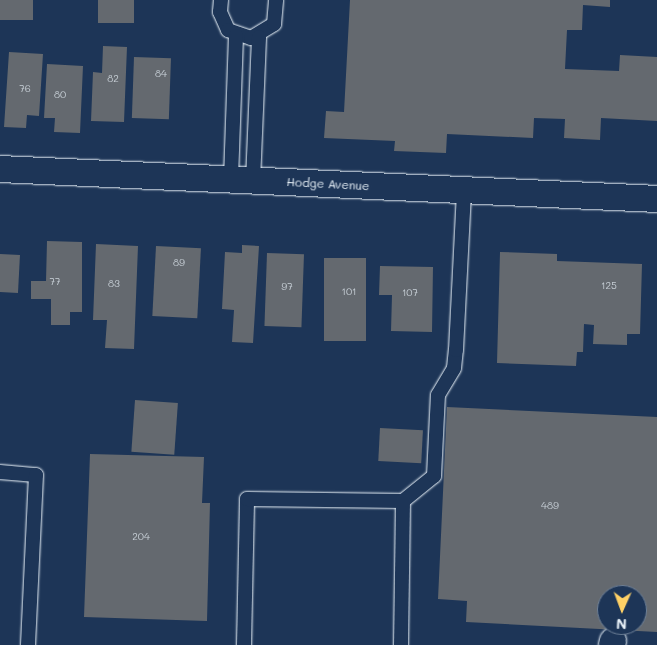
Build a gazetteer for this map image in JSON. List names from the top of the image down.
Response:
{
  "streets": {
    "street": ["Hodge Avenue"]
  },
  "house_numbers": [
    "84",
    "82",
    "76",
    "80",
    "89",
    "77",
    "83",
    "125",
    "97",
    "101",
    "107",
    "489",
    "204"
  ],
  "north": "bottom"
}
